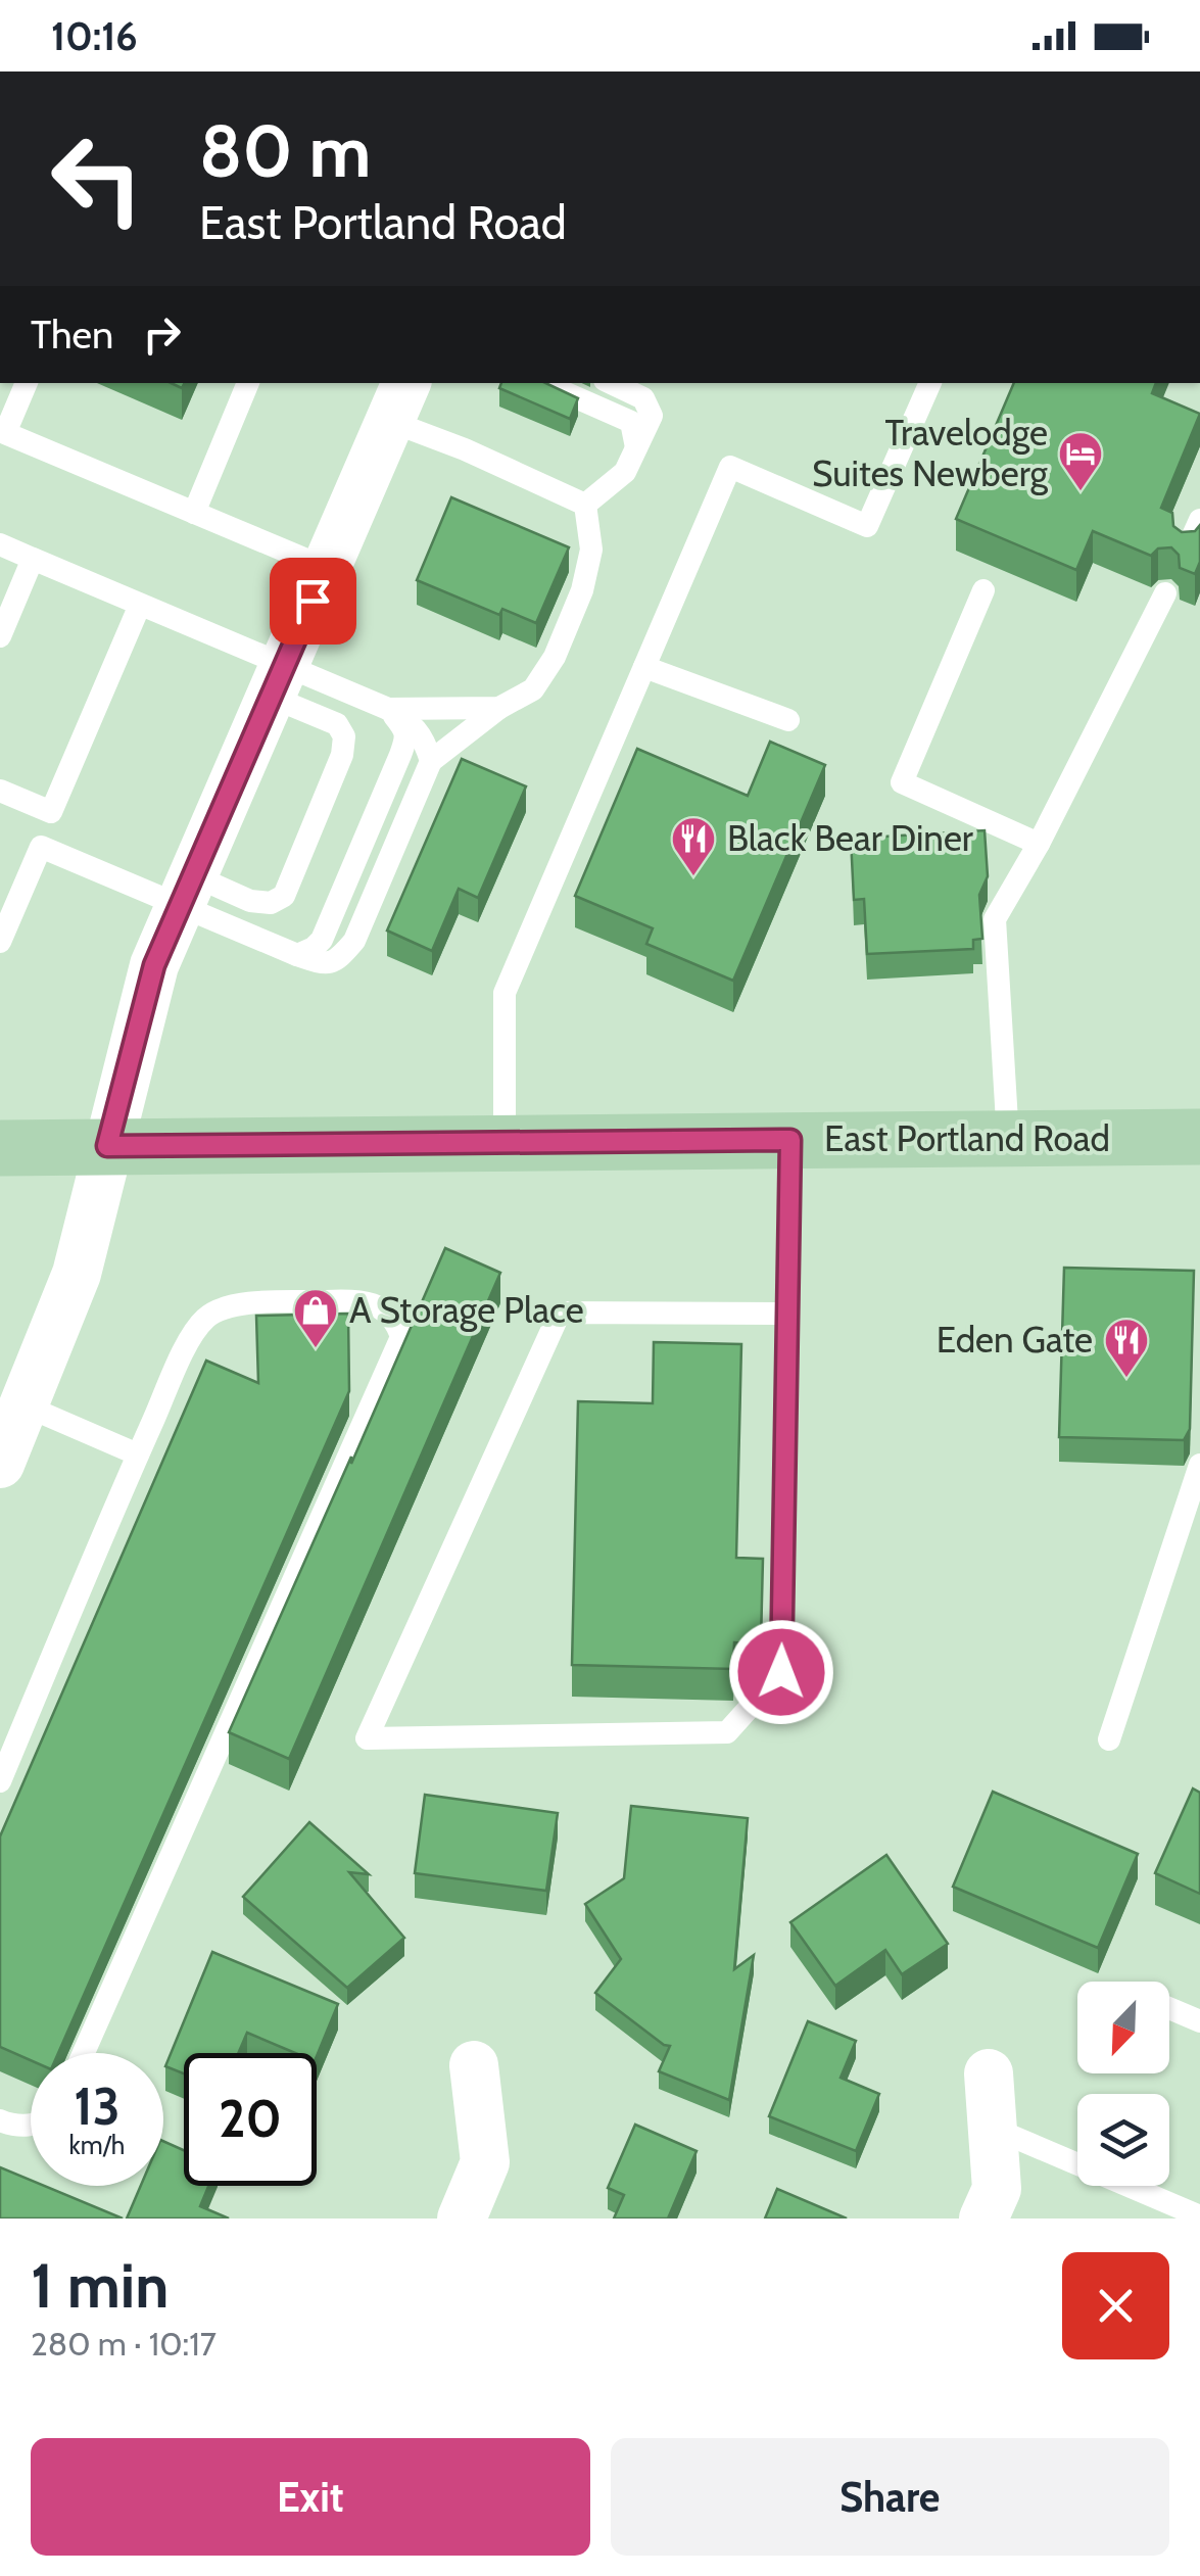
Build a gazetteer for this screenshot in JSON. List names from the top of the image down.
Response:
{
  "streets": {
    "main road": ["East Portland Road"]
  },
  "places": {
    "hotel": ["Travelodge Suites Newberg"],
    "restaurant": ["Black Bear Diner", "Eden Gate"],
    "shop": ["A Storage Place"]
  },
  "north": "bottom left",
  "page": {
    "status": "10:16",
    "turn": ["80 m", "East Portland Road"],
    "then": "Then",
    "speed": "13 km/h",
    "limit": "20",
    "heading": ["1 min", "280 m · 10:17"],
    "buttons": ["Exit", "Share"]
  }
}
